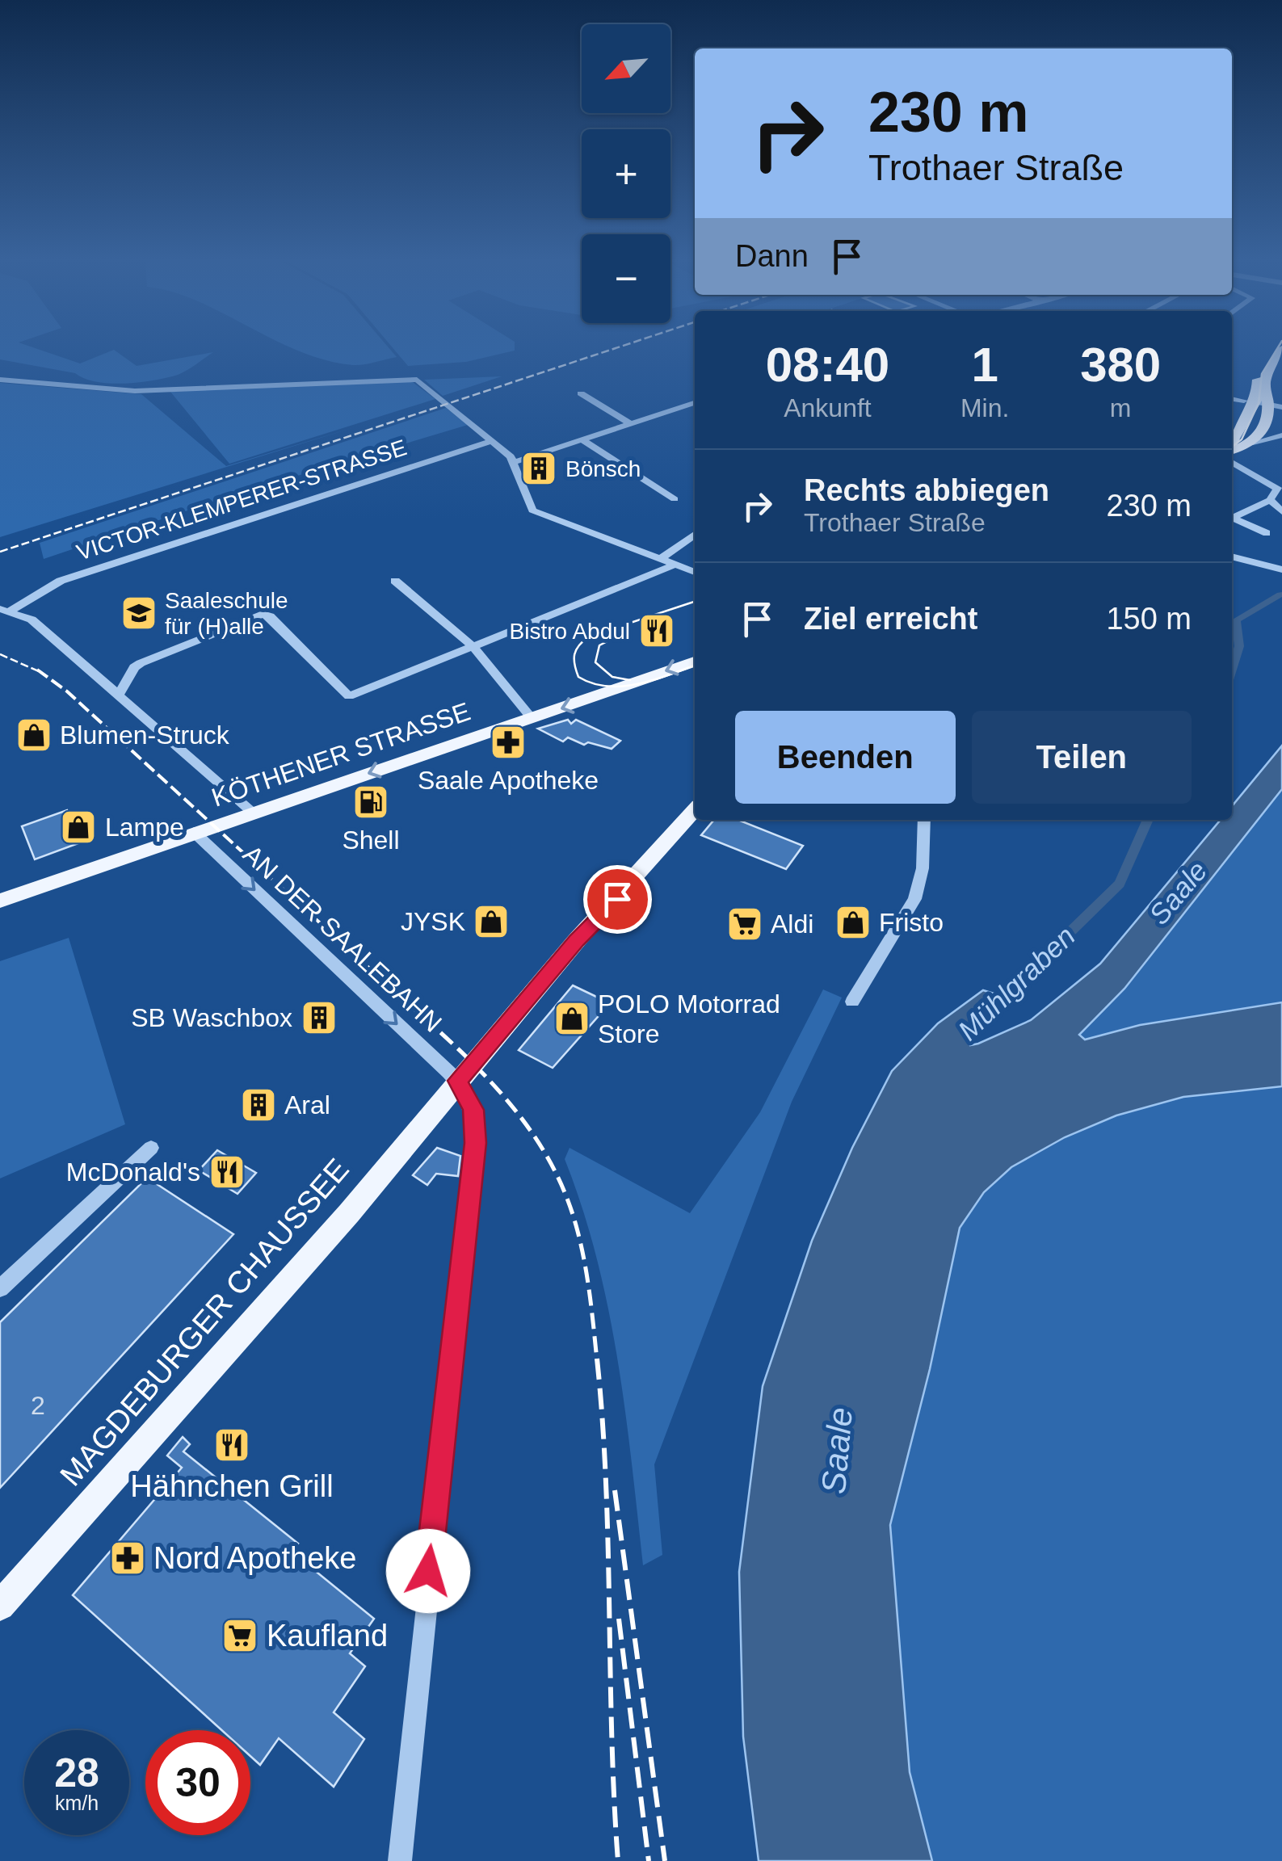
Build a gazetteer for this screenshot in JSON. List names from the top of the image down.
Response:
{
  "streets": {
    "main road": ["KÖTHENER STRASSE", "MAGDEBURGER CHAUSSEE"],
    "street": ["VICTOR-KLEMPERER-STRASSE", "AN DER SAALEBAHN"]
  },
  "crossings": [
    ["KÖTHENER STRASSE", "AN DER SAALEBAHN"],
    ["AN DER SAALEBAHN", "MAGDEBURGER CHAUSSEE"]
  ],
  "one_way": ["KÖTHENER STRASSE", "AN DER SAALEBAHN"],
  "water": ["Saale", "Mühlgraben"],
  "places": {
    "building": ["Bönsch", "SB Waschbox", "Aral"],
    "school or university": ["Saaleschule für (H)alle"],
    "restaurant": ["Bistro Abdul", "McDonald's", "Hähnchen Grill"],
    "shop": [
      "Blumen-Struck",
      "Lampe",
      "JYSK",
      "Fristo",
      "POLO Motorrad Store"
    ],
    "pharmacy": ["Saale Apotheke", "Nord Apotheke"],
    "fuel station": ["Shell"],
    "supermarket": ["Aldi", "Kaufland"]
  },
  "house_numbers": ["2"],
  "north": "bottom left",
  "page": {
    "map_buttons": ["+", "−"],
    "turn": ["230 m", "Trothaer Straße"],
    "then": "Dann",
    "eta": [
      "08:40",
      "Ankunft",
      "1",
      "Min.",
      "380",
      "m"
    ],
    "list": [
      {
        "name": "Rechts abbiegen",
        "note": "Trothaer Straße",
        "value": "230 m"
      },
      {
        "name": "Ziel erreicht",
        "value": "150 m"
      }
    ],
    "buttons": ["Beenden", "Teilen"],
    "speed": "28 km/h",
    "limit": "30"
  }
}
